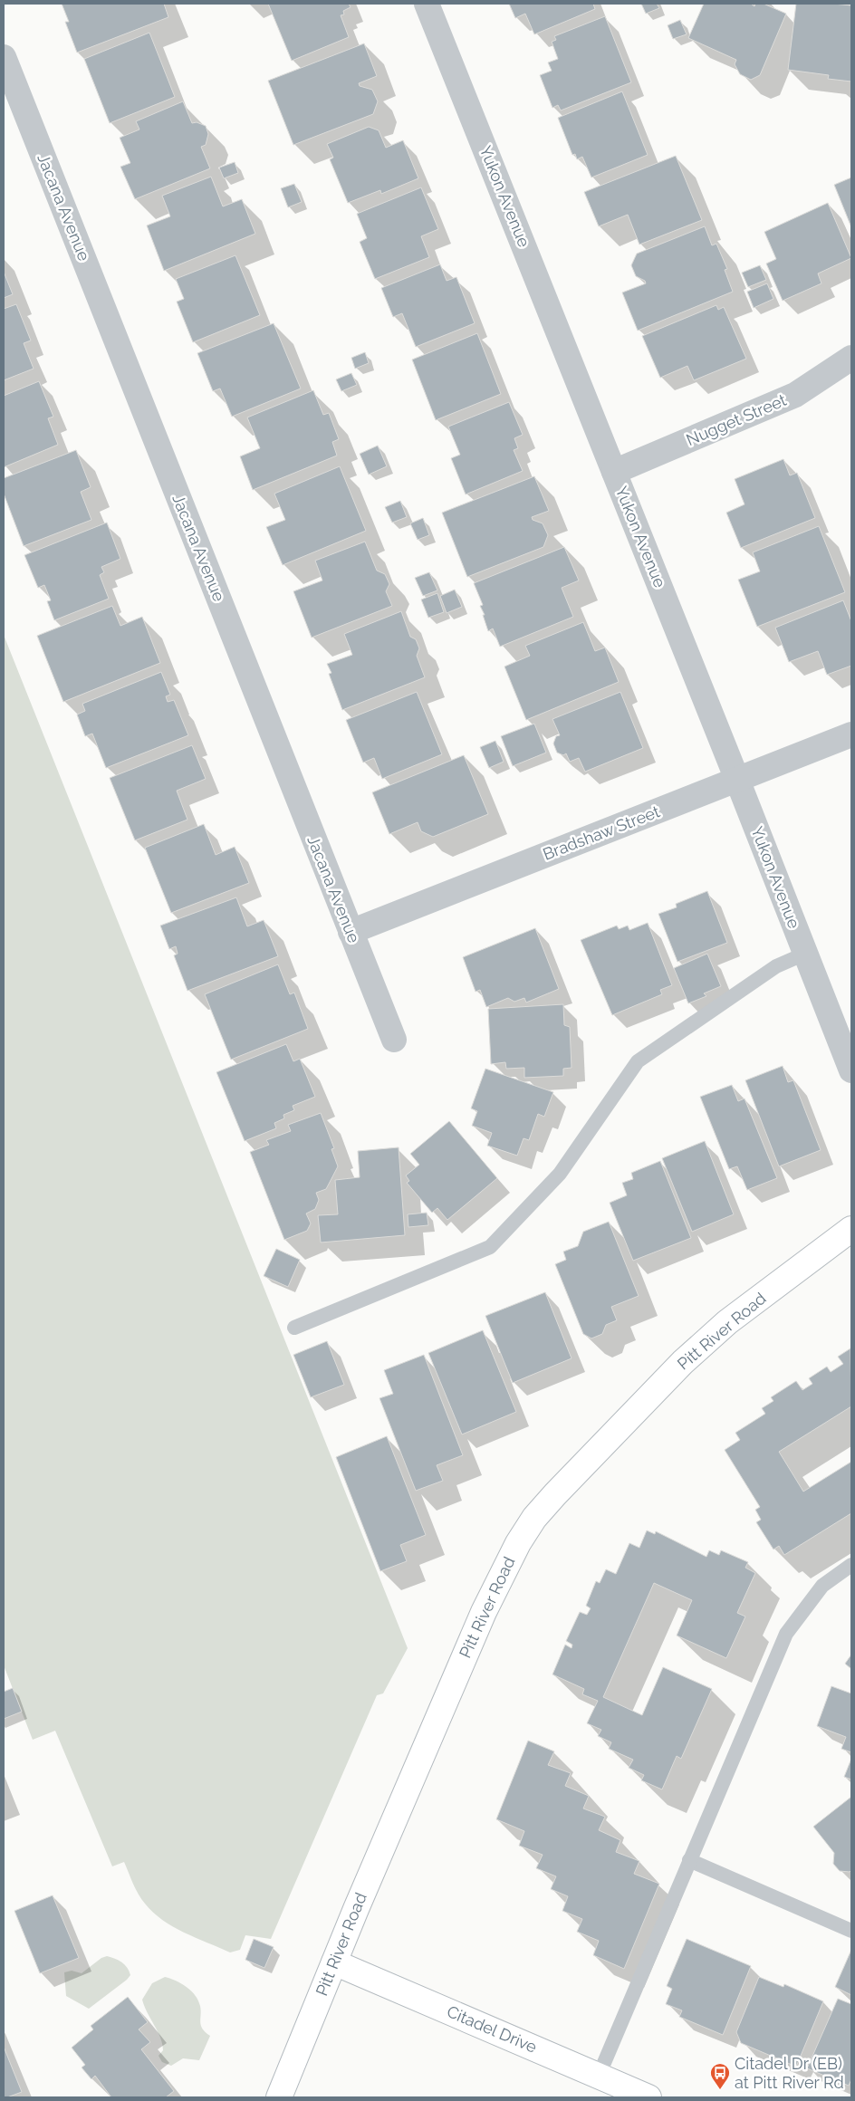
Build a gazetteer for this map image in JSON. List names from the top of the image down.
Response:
{
  "streets": {
    "main road": ["Pitt River Road", "Citadel Drive"],
    "street": [
      "Yukon Avenue",
      "Jacana Avenue",
      "Nugget Street",
      "Bradshaw Street"
    ]
  },
  "crossings": [
    ["Yukon Avenue", "Nugget Street"],
    ["Yukon Avenue", "Bradshaw Street"],
    ["Jacana Avenue", "Bradshaw Street"],
    ["Pitt River Road", "Citadel Drive"]
  ],
  "places": {
    "bus stop": ["Citadel Dr (EB) at Pitt River Rd"]
  }
}
